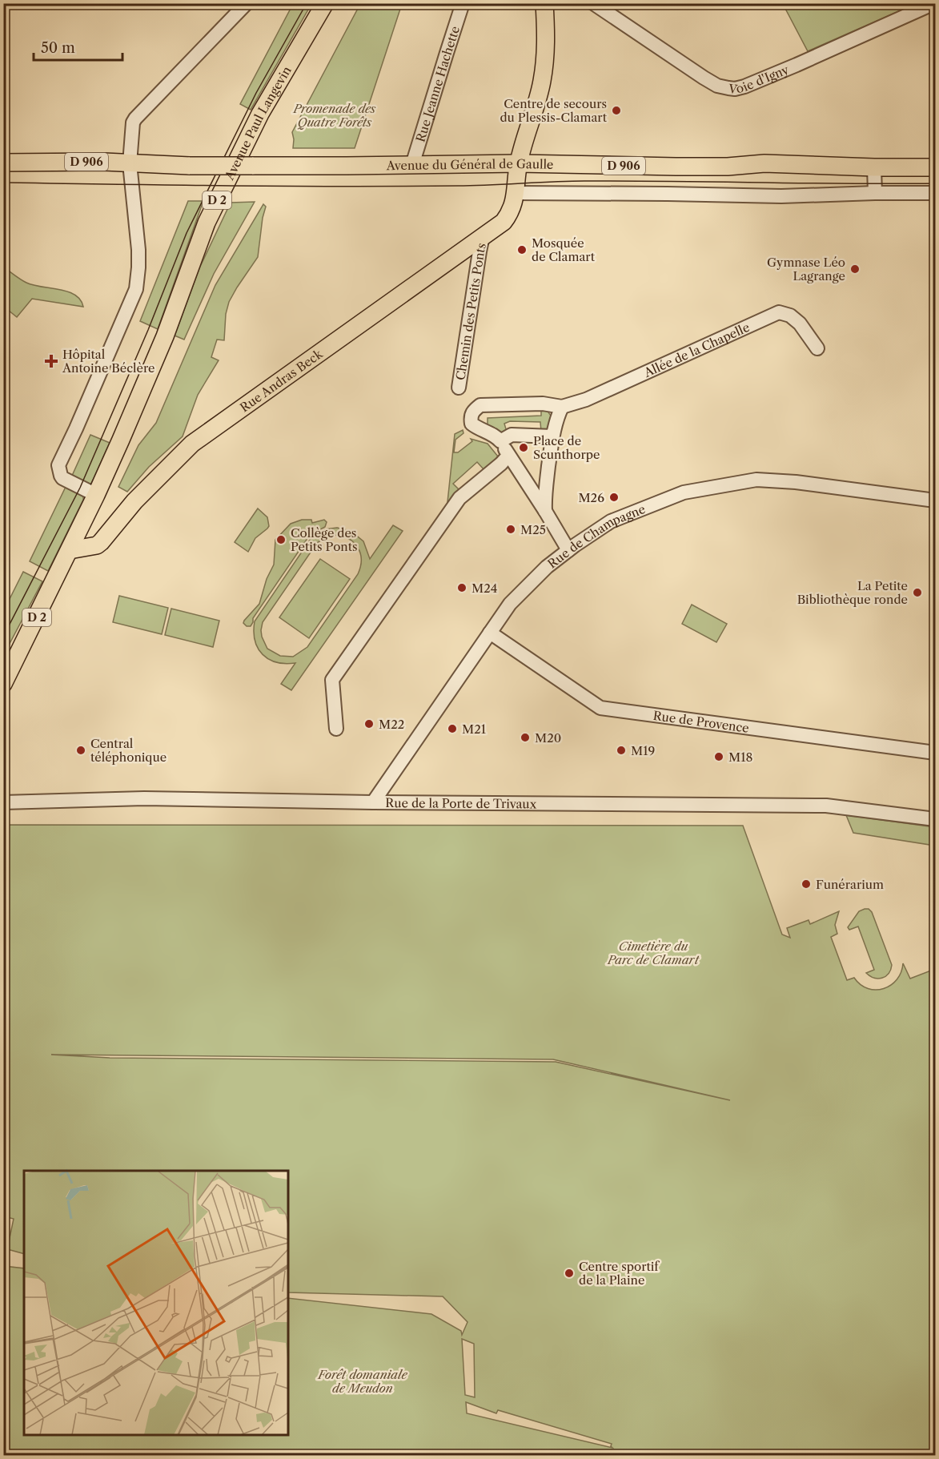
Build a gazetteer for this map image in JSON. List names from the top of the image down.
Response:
{
  "streets": {
    "main road": [
      "Avenue Paul Langevin",
      "D 906",
      "Avenue du Général de Gaulle",
      "D 2",
      "Rue Andras Beck"
    ],
    "street": [
      "Voie d'Igny",
      "Rue Jeanne Hachette",
      "Chemin des Petits Ponts",
      "Allée de la Chapelle",
      "Rue de Champagne",
      "Rue de Provence",
      "Rue de la Porte de Trivaux"
    ]
  },
  "crossings": [
    ["Rue Jeanne Hachette", "Avenue du Général de Gaulle"],
    ["Avenue Paul Langevin", "D 2"],
    ["Avenue du Général de Gaulle", "Rue Andras Beck"],
    ["D 2", "Rue Andras Beck"],
    ["Chemin des Petits Ponts", "Rue Andras Beck"],
    ["Rue de Champagne", "Rue de Provence"],
    ["Rue de Champagne", "Rue de la Porte de Trivaux"]
  ],
  "parks": ["Promenade des Quatre Forêts", "Cimetière du Parc de Clamart", "Forêt domaniale de Meudon"],
  "places": {
    "other": [
      "Centre de secours du Plessis-Clamart",
      "Mosquée de Clamart",
      "Gymnase Léo Lagrange",
      "Place de Scunthorpe",
      "M26",
      "M25",
      "Collège des Petits Ponts",
      "M24",
      "La Petite Bibliothèque ronde",
      "M22",
      "M21",
      "M20",
      "Central téléphonique",
      "M19",
      "M18",
      "Funérarium",
      "Centre sportif de la Plaine"
    ],
    "health": ["Hôpital Antoine Béclère"]
  },
  "scale_bar": "50 m"
}
